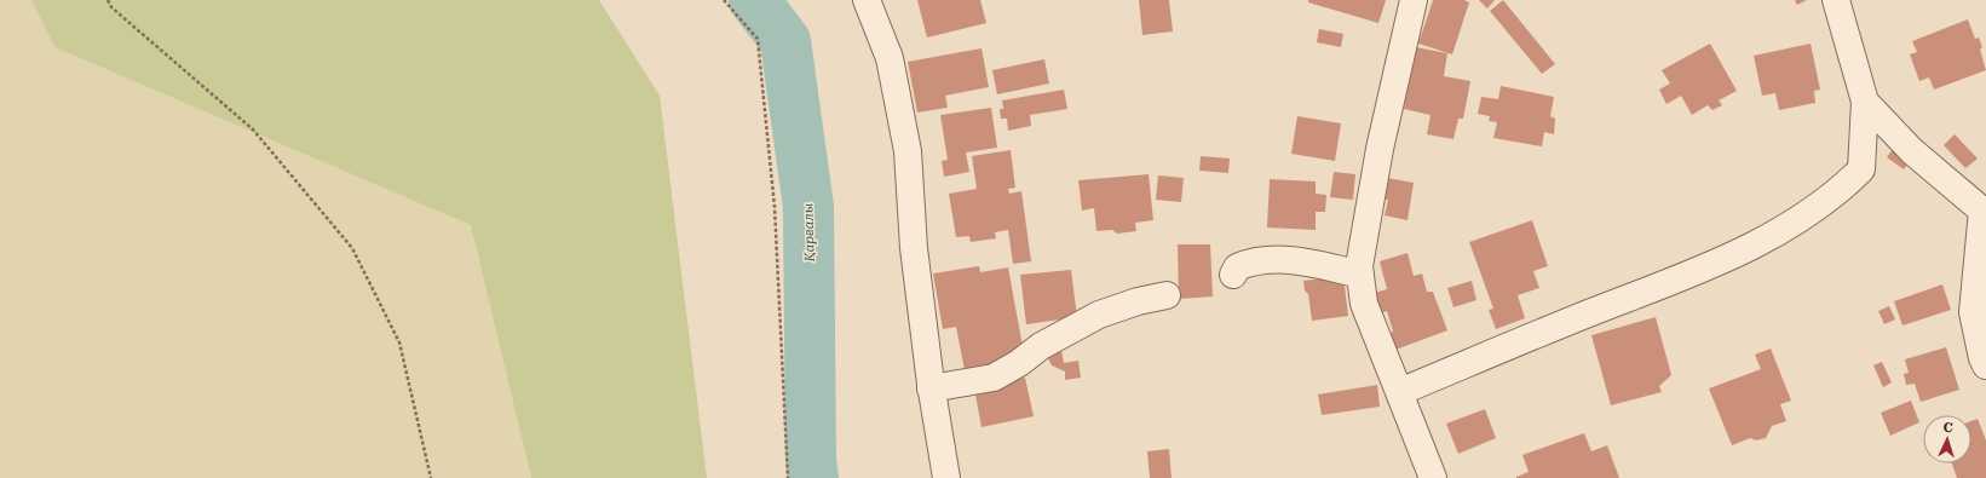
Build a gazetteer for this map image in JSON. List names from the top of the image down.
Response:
{
  "water": ["Қарғалы"],
  "north": "top"
}
